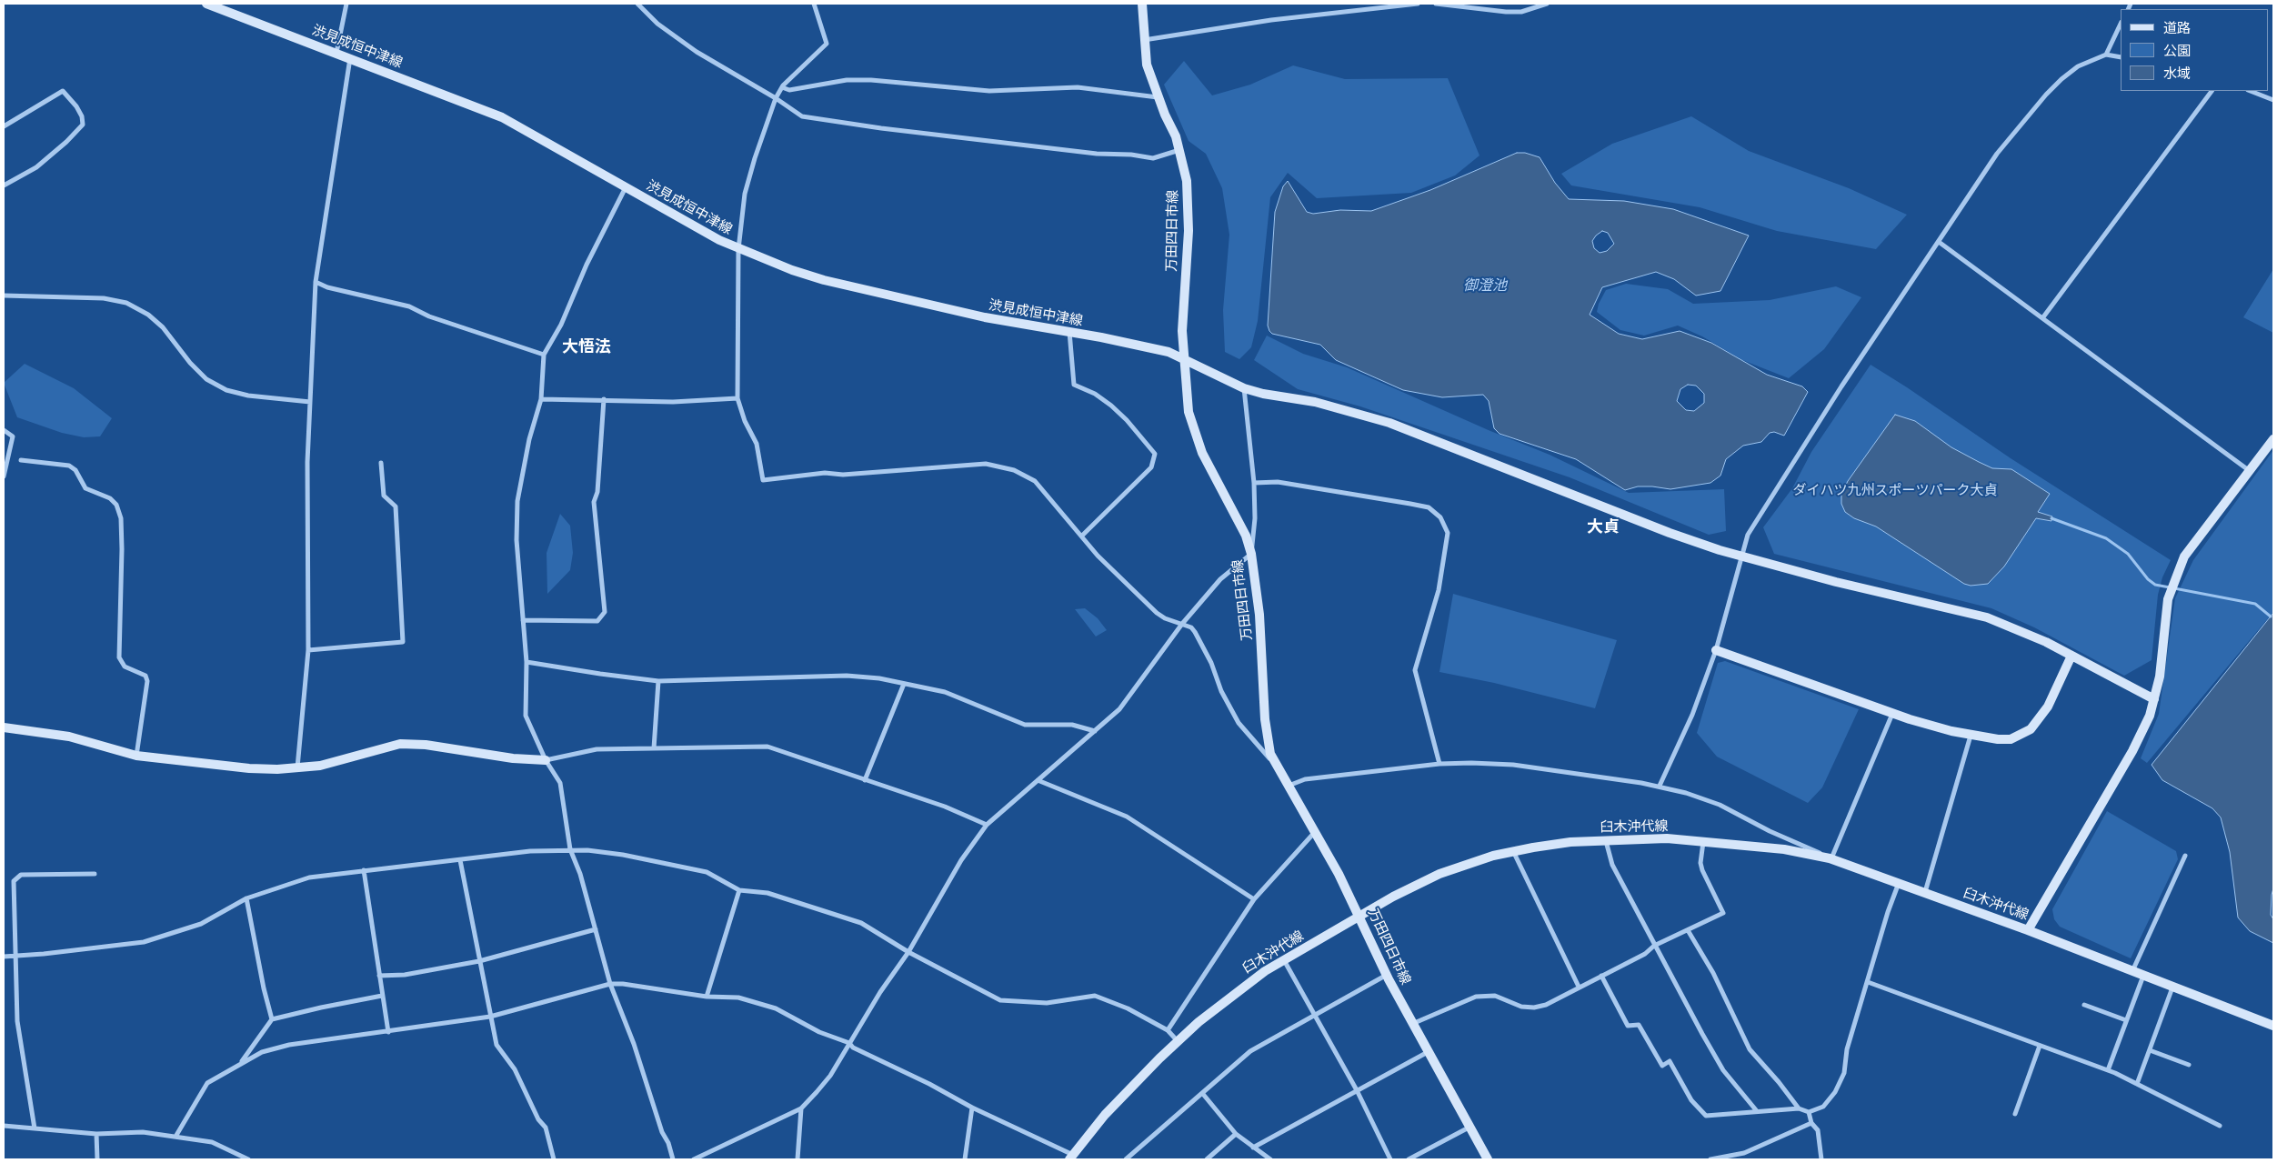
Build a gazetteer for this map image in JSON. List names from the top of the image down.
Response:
{
  "streets": {
    "main road": ["渋見成恒中津線", "万田四日市線", "臼木沖代線"]
  },
  "crossings": [
    ["渋見成恒中津線", "万田四日市線"],
    ["万田四日市線", "臼木沖代線"]
  ],
  "districts": ["大悟法", "大貞"],
  "water": ["御澄池"],
  "parks": ["ダイハツ九州スポーツパーク大貞"],
  "legend": ["道路", "公園", "水域"]
}
